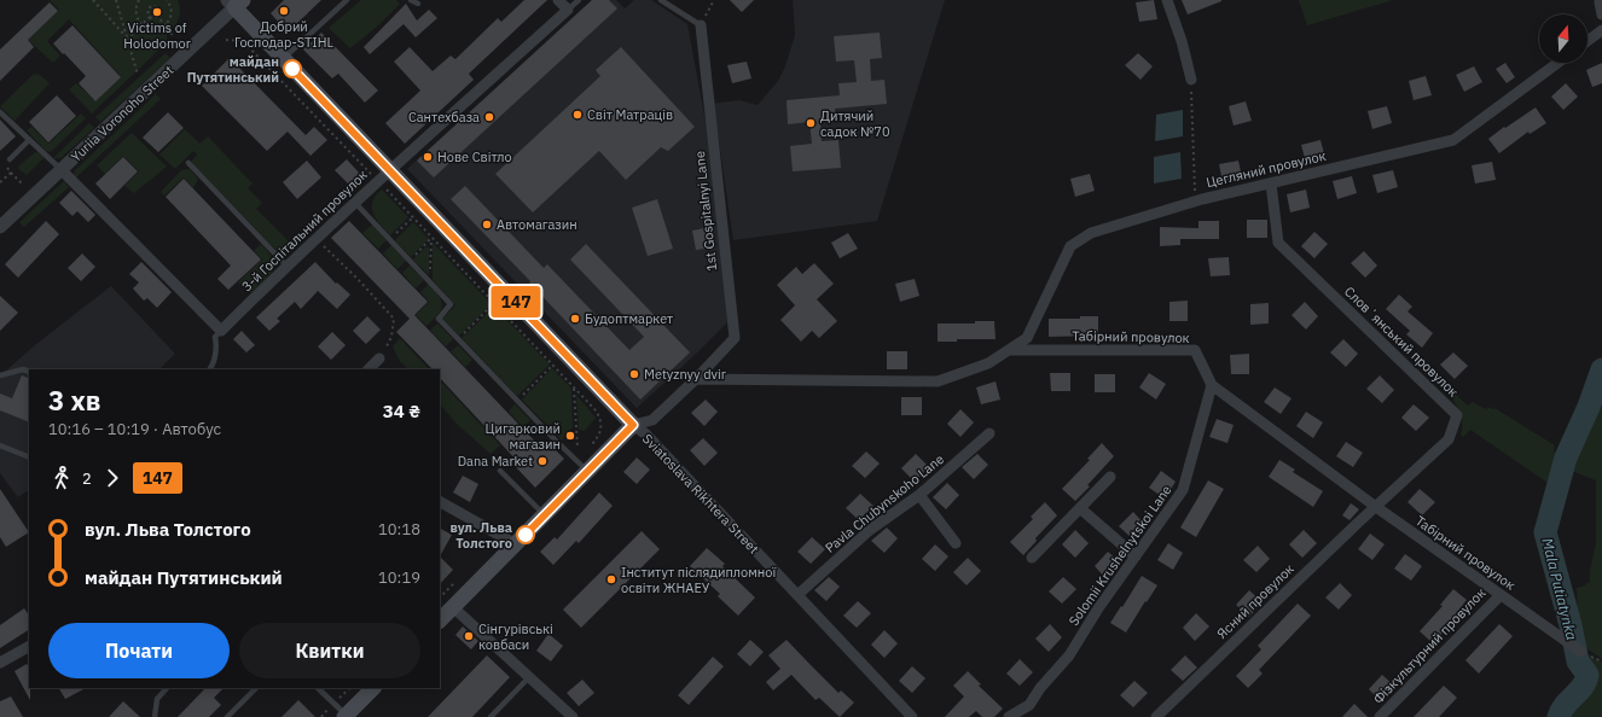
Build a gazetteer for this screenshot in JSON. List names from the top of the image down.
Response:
{
  "streets": {
    "main road": ["Sviatoslava Rikhtera Street"],
    "street": [
      "Yuriia Voronoho Street",
      "Цегляний провулок",
      "1st Gospitalnyi Lane",
      "3-й Госпітальний провулок",
      "Табірний провулок",
      "Словʼянський провулок",
      "Pavla Chubynskoho Lane",
      "Solomii Krushelnytskoi Lane",
      "Ясний провулок",
      "Фізкультурний провулок"
    ]
  },
  "crossings": [
    ["Yuriia Voronoho Street", "Sviatoslava Rikhtera Street"],
    ["Цегляний провулок", "Табірний провулок"],
    ["Цегляний провулок", "Словʼянський провулок"],
    ["1st Gospitalnyi Lane", "Sviatoslava Rikhtera Street"],
    ["3-й Госпітальний провулок", "Sviatoslava Rikhtera Street"],
    ["Табірний провулок", "Словʼянський провулок"],
    ["Табірний провулок", "Solomii Krushelnytskoi Lane"],
    ["Табірний провулок", "Ясний провулок"],
    ["Табірний провулок", "Фізкультурний провулок"],
    ["Словʼянський провулок", "Ясний провулок"],
    ["Sviatoslava Rikhtera Street", "Pavla Chubynskoho Lane"]
  ],
  "water": ["Mala Putiatynka"],
  "places": [
    "Добрий Господар-STIHL",
    "Victims of Holodomor",
    "майдан Путятинський",
    "Світ Матраців",
    "Сантехбаза",
    "Дитячий садок №70",
    "Нове Світло",
    "Автомагазин",
    "Будоптмаркет",
    "Metyznyy dvir",
    "Цигарковий магазин",
    "Dana Market",
    "вул. Льва Толстого",
    "Інститут післядипломної освіти ЖНАЕУ",
    "Сінгурівські ковбаси"
  ],
  "lines": ["bus line 147"],
  "north": "top",
  "page": {
    "on_map": "147",
    "heading": ["3 хв", "10:16 – 10:19 · Автобус", "34 ₴"],
    "legs": ["2", "147"],
    "list": [
      {
        "name": "вул. Льва Толстого",
        "value": "10:18"
      },
      {
        "name": "майдан Путятинський",
        "value": "10:19"
      }
    ],
    "buttons": ["Почати", "Квитки"]
  }
}
